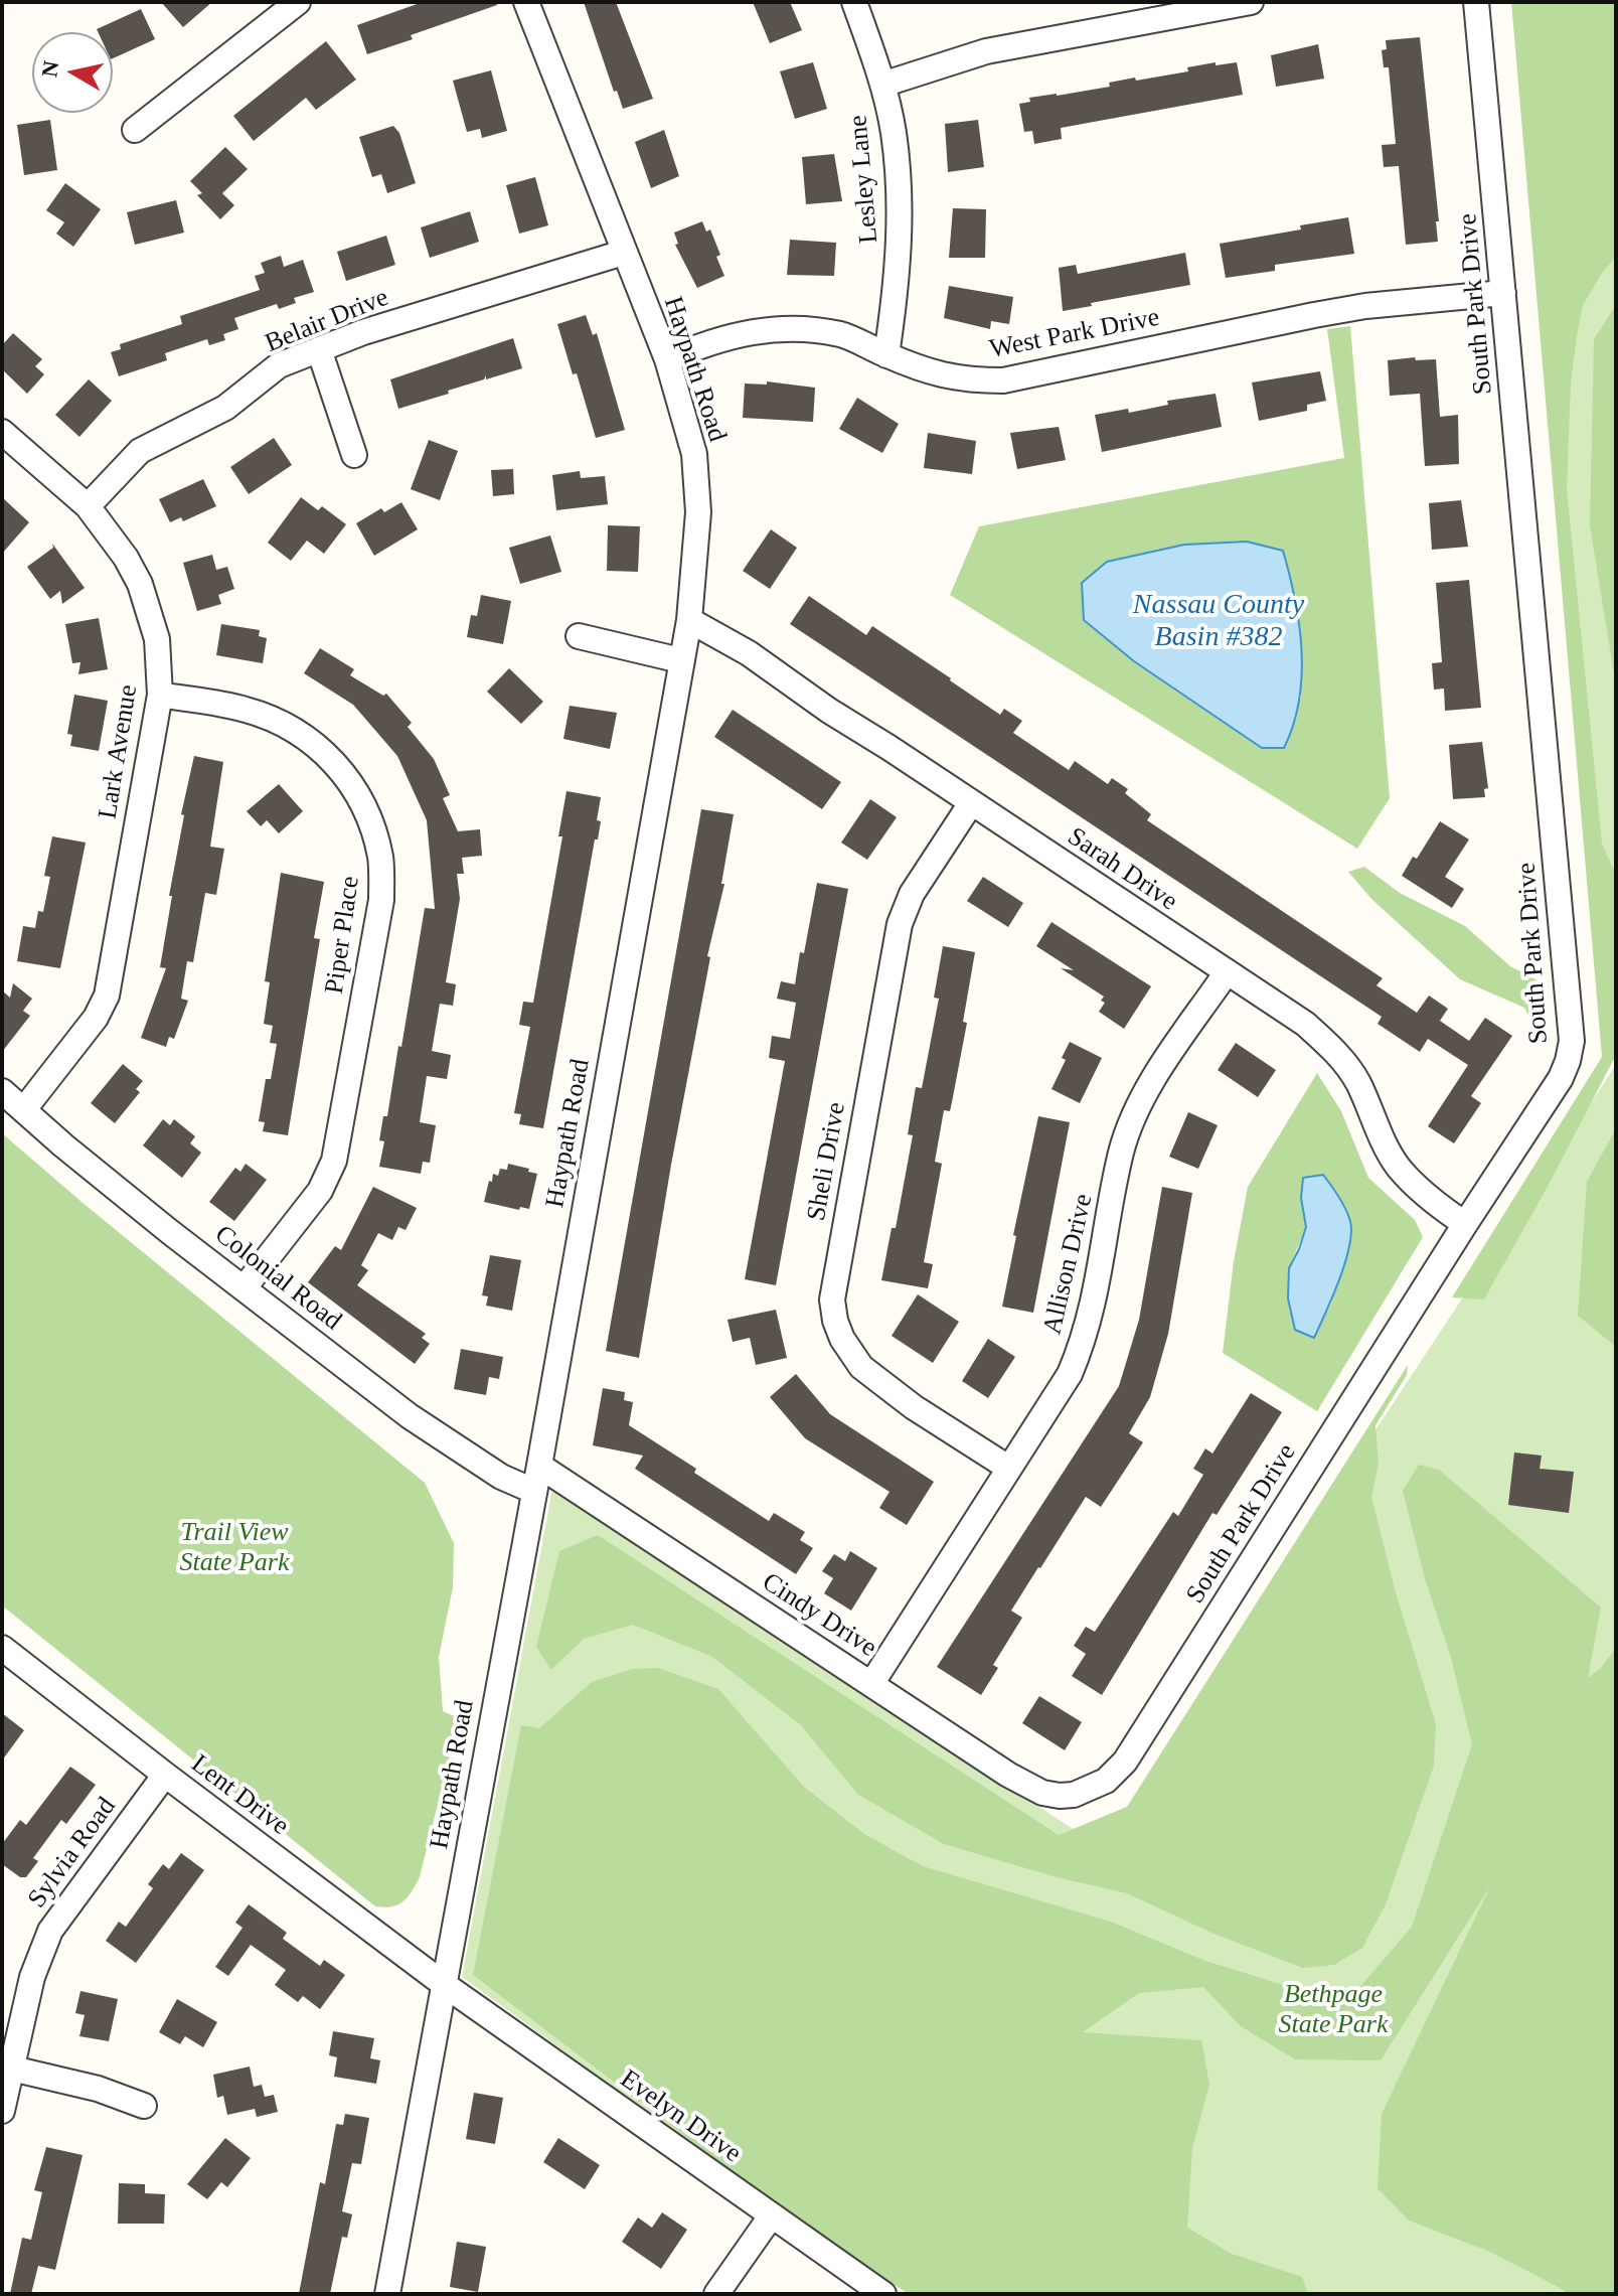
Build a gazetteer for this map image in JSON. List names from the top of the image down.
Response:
{
  "streets": {
    "street": [
      "Lesley Lane",
      "South Park Drive",
      "Belair Drive",
      "West Park Drive",
      "Haypath Road",
      "Lark Avenue",
      "Sarah Drive",
      "Piper Place",
      "Sheli Drive",
      "Allison Drive",
      "Colonial Road",
      "Cindy Drive",
      "Lent Drive",
      "Sylvia Road",
      "Evelyn Drive"
    ]
  },
  "crossings": [
    ["Lesley Lane", "West Park Drive"],
    ["South Park Drive", "West Park Drive"],
    ["South Park Drive", "Sarah Drive"],
    ["South Park Drive", "Cindy Drive"],
    ["Belair Drive", "Haypath Road"],
    ["Belair Drive", "Lark Avenue"],
    ["West Park Drive", "Haypath Road"],
    ["Haypath Road", "Sarah Drive"],
    ["Haypath Road", "Colonial Road"],
    ["Haypath Road", "Cindy Drive"],
    ["Haypath Road", "Lent Drive"],
    ["Haypath Road", "Evelyn Drive"],
    ["Lark Avenue", "Piper Place"],
    ["Lark Avenue", "Colonial Road"],
    ["Sarah Drive", "Sheli Drive"],
    ["Sarah Drive", "Allison Drive"],
    ["Piper Place", "Colonial Road"],
    ["Sheli Drive", "Allison Drive"],
    ["Allison Drive", "Cindy Drive"],
    ["Lent Drive", "Sylvia Road"],
    ["Lent Drive", "Evelyn Drive"]
  ],
  "water": ["Nassau County Basin #382"],
  "parks": ["Trail View State Park", "Bethpage State Park"],
  "north": "left"
}
